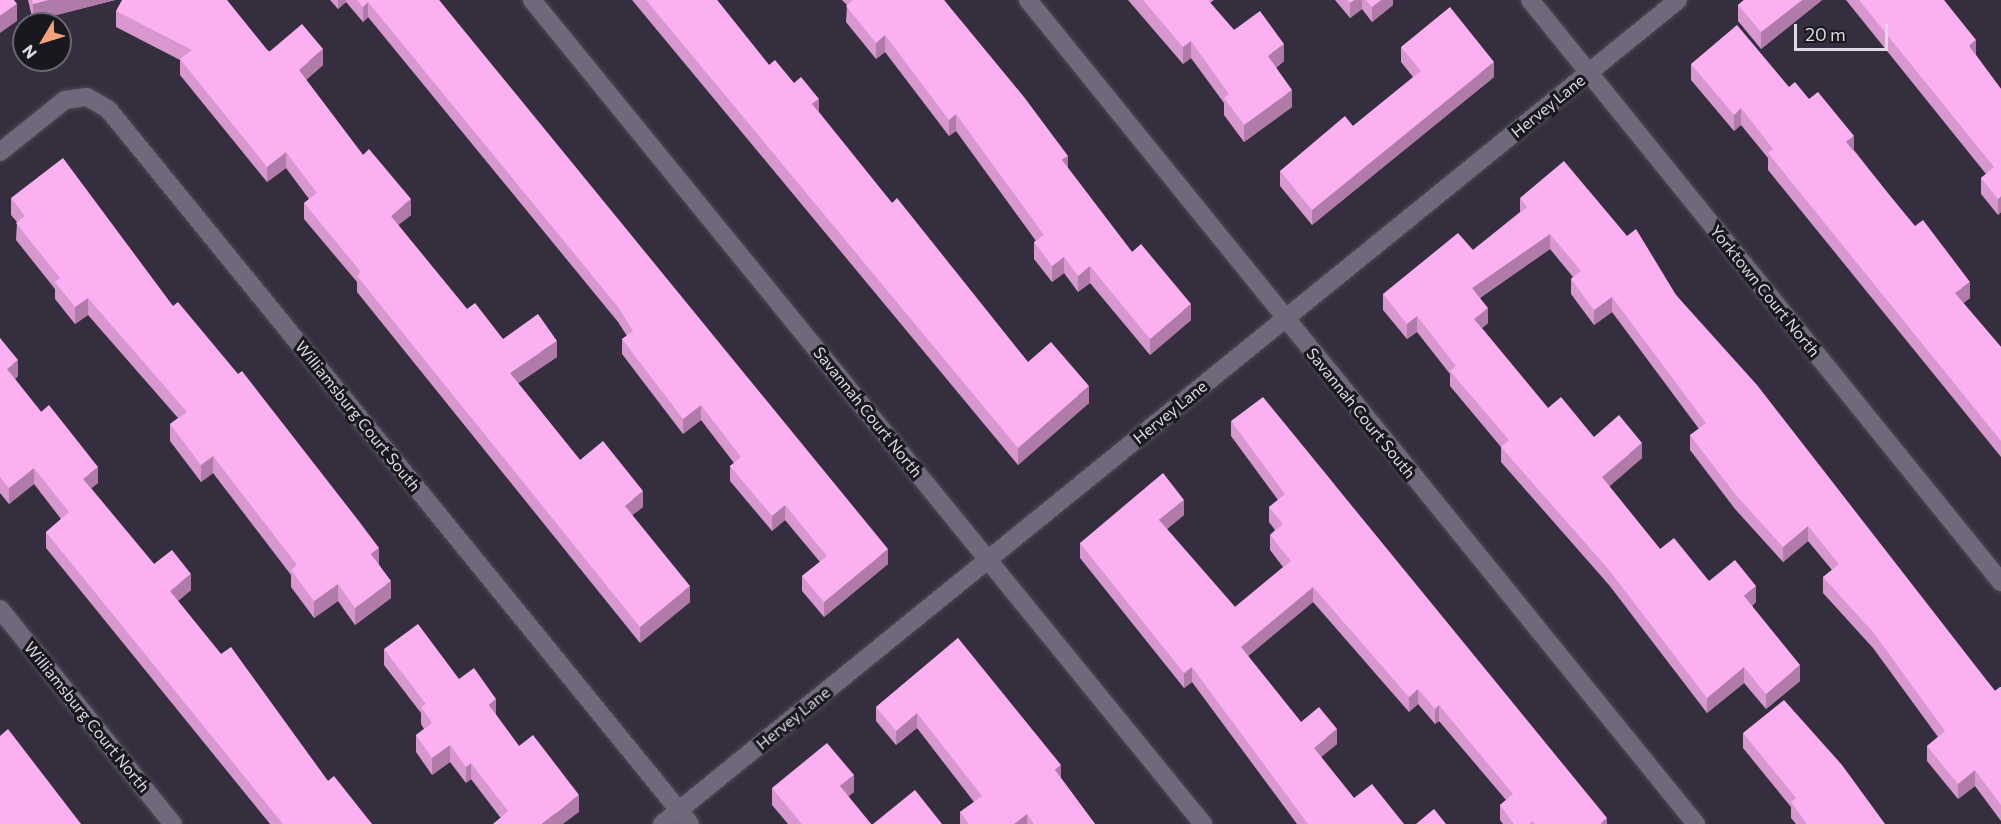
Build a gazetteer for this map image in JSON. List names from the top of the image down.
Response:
{
  "streets": {
    "street": [
      "Hervey Lane",
      "Yorktown Court North",
      "Savannah Court North",
      "Savannah Court South",
      "Williamsburg Court South",
      "Williamsburg Court North"
    ]
  },
  "crossings": [
    ["Hervey Lane", "Yorktown Court North"],
    ["Hervey Lane", "Savannah Court North"],
    ["Hervey Lane", "Savannah Court South"],
    ["Hervey Lane", "Williamsburg Court South"]
  ],
  "scale_bar": "20 m",
  "north": "bottom left"
}
